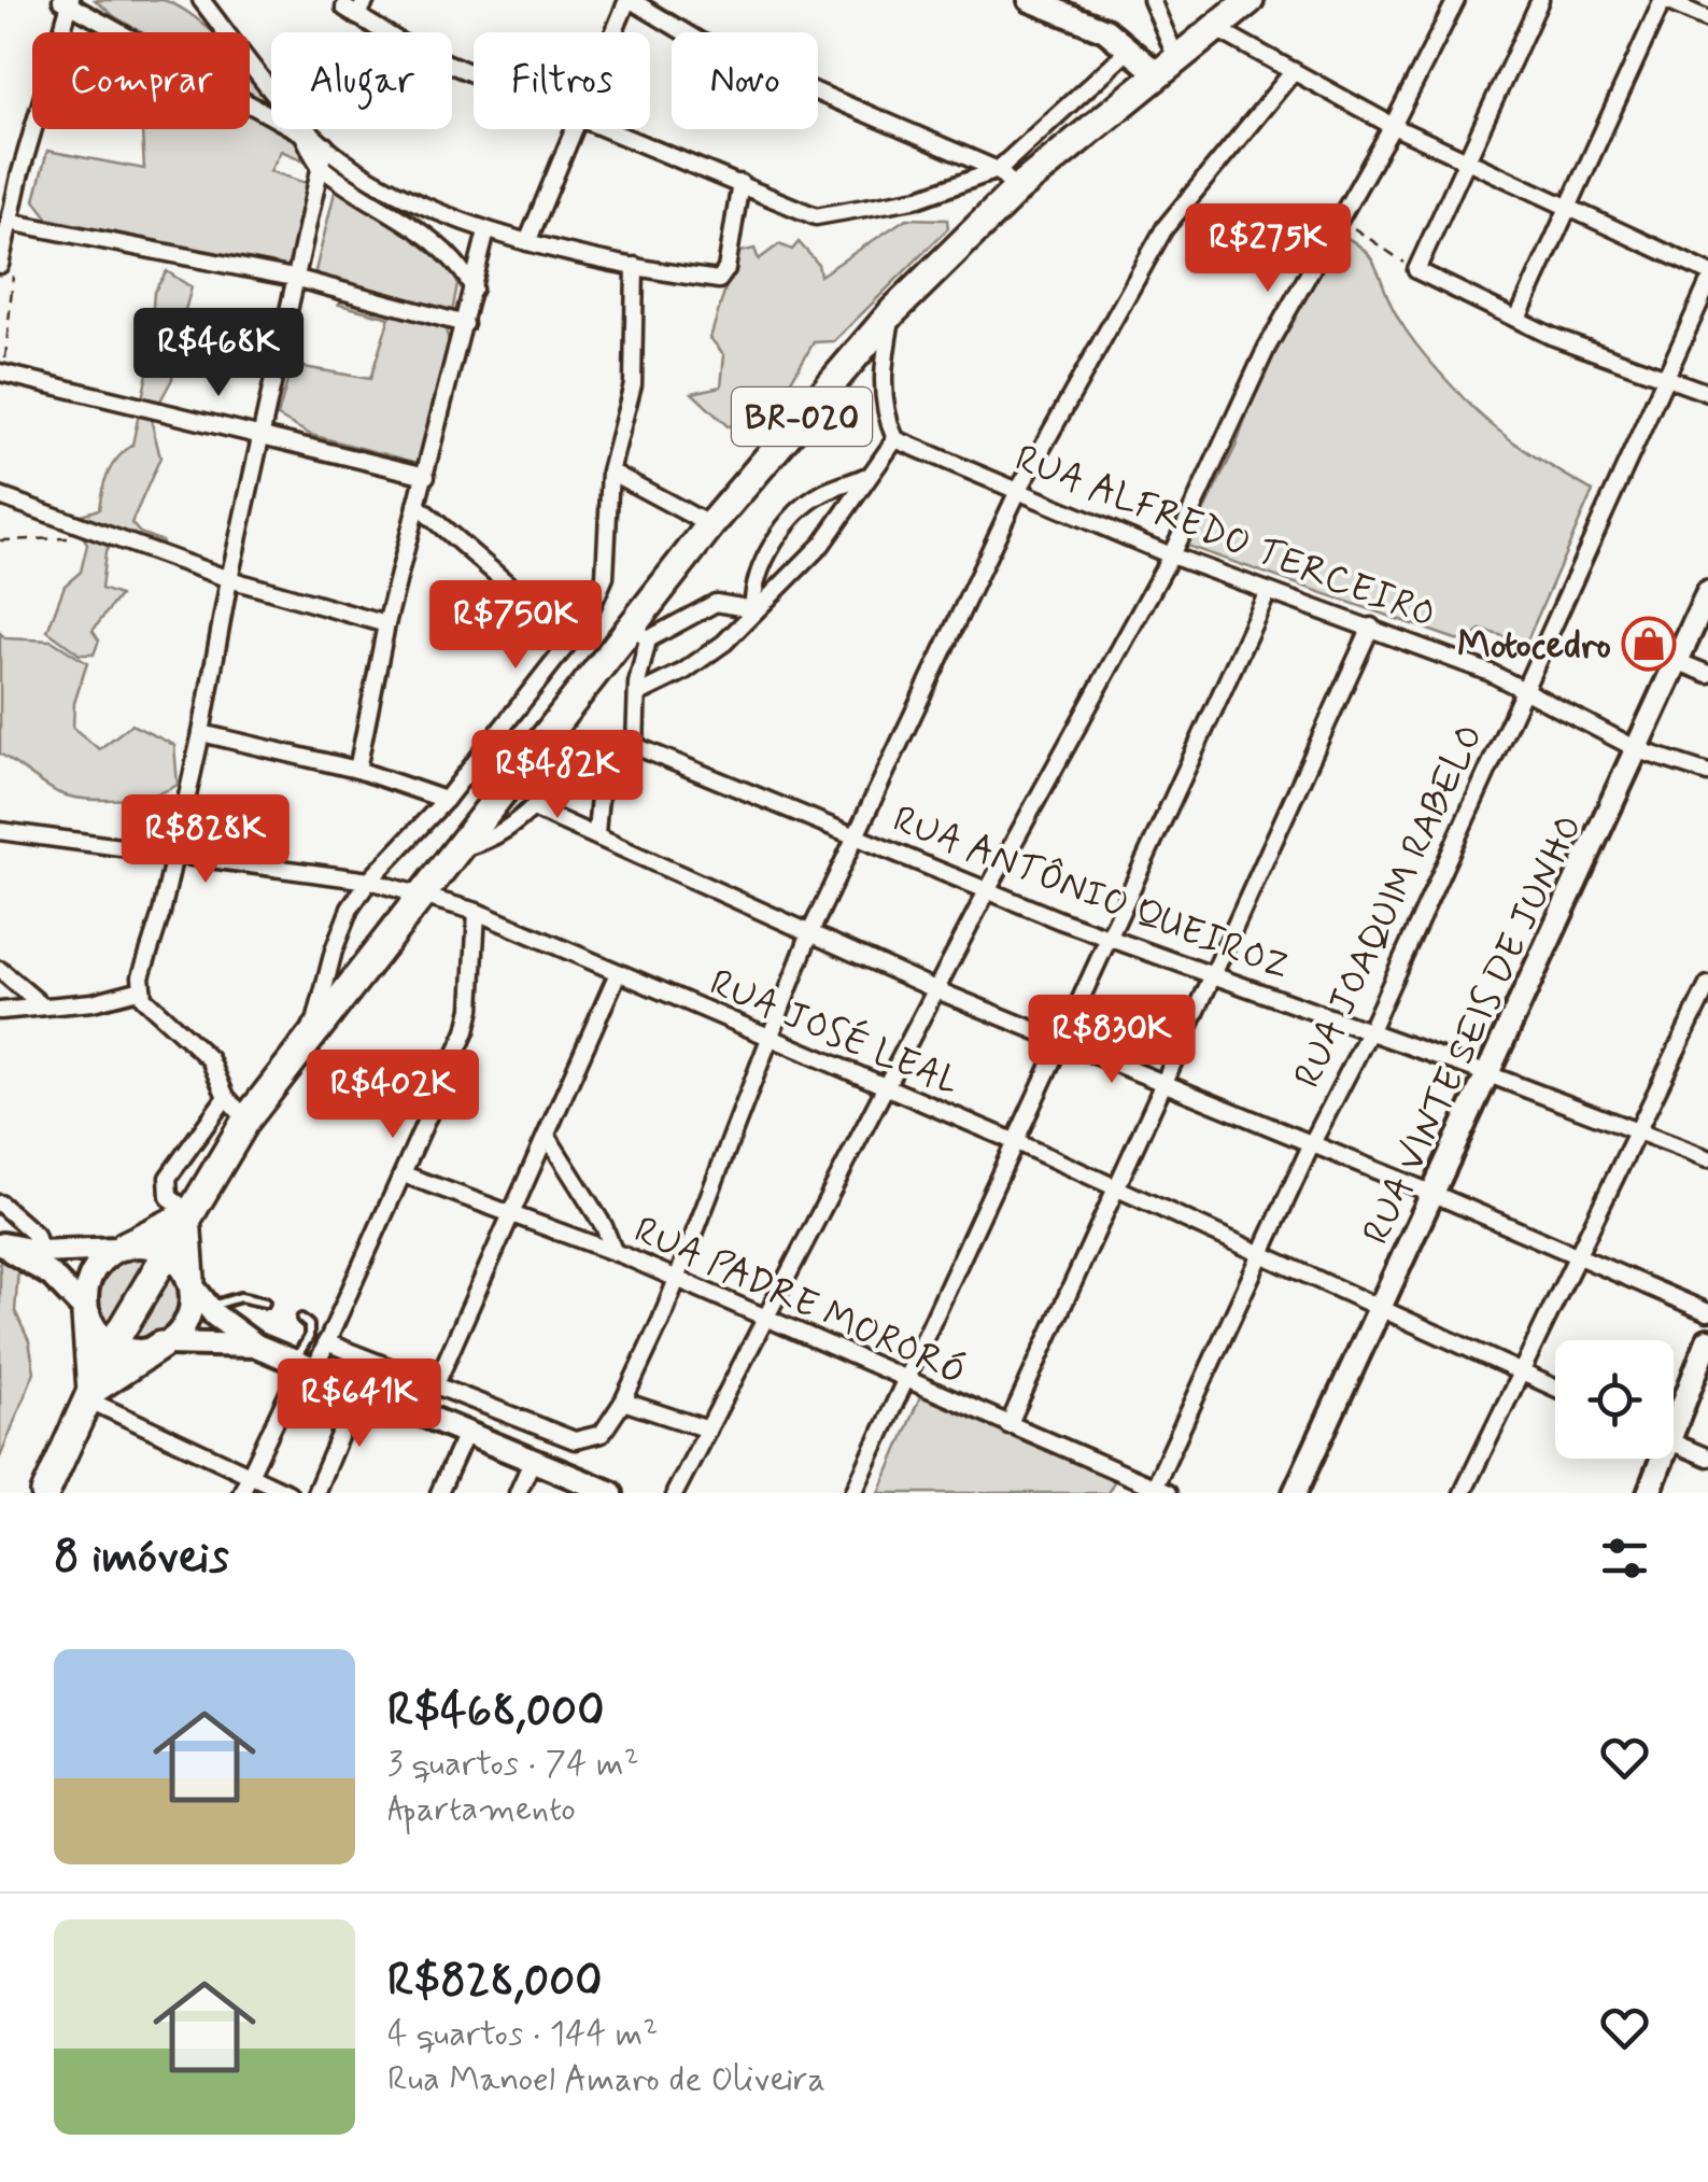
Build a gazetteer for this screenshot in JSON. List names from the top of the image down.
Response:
{
  "streets": {
    "highway": ["BR-020"],
    "main road": ["RUA VINTE SEIS DE JUNHO"],
    "street": [
      "RUA ALFREDO TERCEIRO",
      "RUA ANTÔNIO QUEIROZ",
      "RUA JOAQUIM RABELO",
      "RUA JOSÉ LEAL",
      "RUA PADRE MORORÓ"
    ]
  },
  "crossings": [
    ["BR-020", "RUA JOSÉ LEAL"],
    ["RUA ALFREDO TERCEIRO", "RUA JOAQUIM RABELO"],
    ["RUA ALFREDO TERCEIRO", "RUA VINTE SEIS DE JUNHO"],
    ["RUA ANTÔNIO QUEIROZ", "RUA JOAQUIM RABELO"],
    ["RUA ANTÔNIO QUEIROZ", "RUA VINTE SEIS DE JUNHO"],
    ["RUA JOAQUIM RABELO", "RUA JOSÉ LEAL"],
    ["RUA JOAQUIM RABELO", "RUA PADRE MORORÓ"],
    ["RUA VINTE SEIS DE JUNHO", "RUA JOSÉ LEAL"]
  ],
  "places": {
    "shop": ["Motocedro"]
  },
  "page": {
    "chip": [
      "Comprar",
      "Alugar",
      "Filtros",
      "Novo"
    ],
    "price": [
      "R$275K",
      "R$468K",
      "R$750K",
      "R$482K",
      "R$828K",
      "R$830K",
      "R$402K",
      "R$641K"
    ],
    "heading": "8 imóveis",
    "list": [
      {
        "name": "R$468,000",
        "note": "3 quartos · 74 m² · Apartamento"
      },
      {
        "name": "R$828,000",
        "note": "4 quartos · 144 m² · Rua Manoel Amaro de Oliveira"
      }
    ]
  }
}
